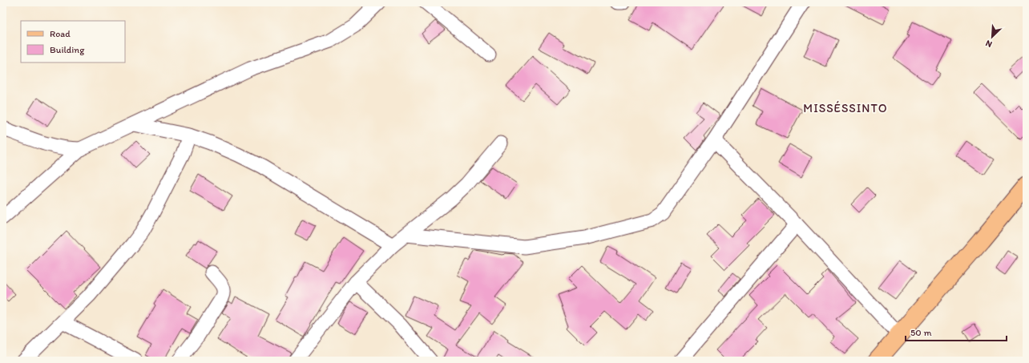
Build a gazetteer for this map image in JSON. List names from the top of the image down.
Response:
{
  "districts": ["MISSÉSSINTO"],
  "legend": ["Road", "Building"],
  "scale_bar": "50 m",
  "north": "bottom left"
}
